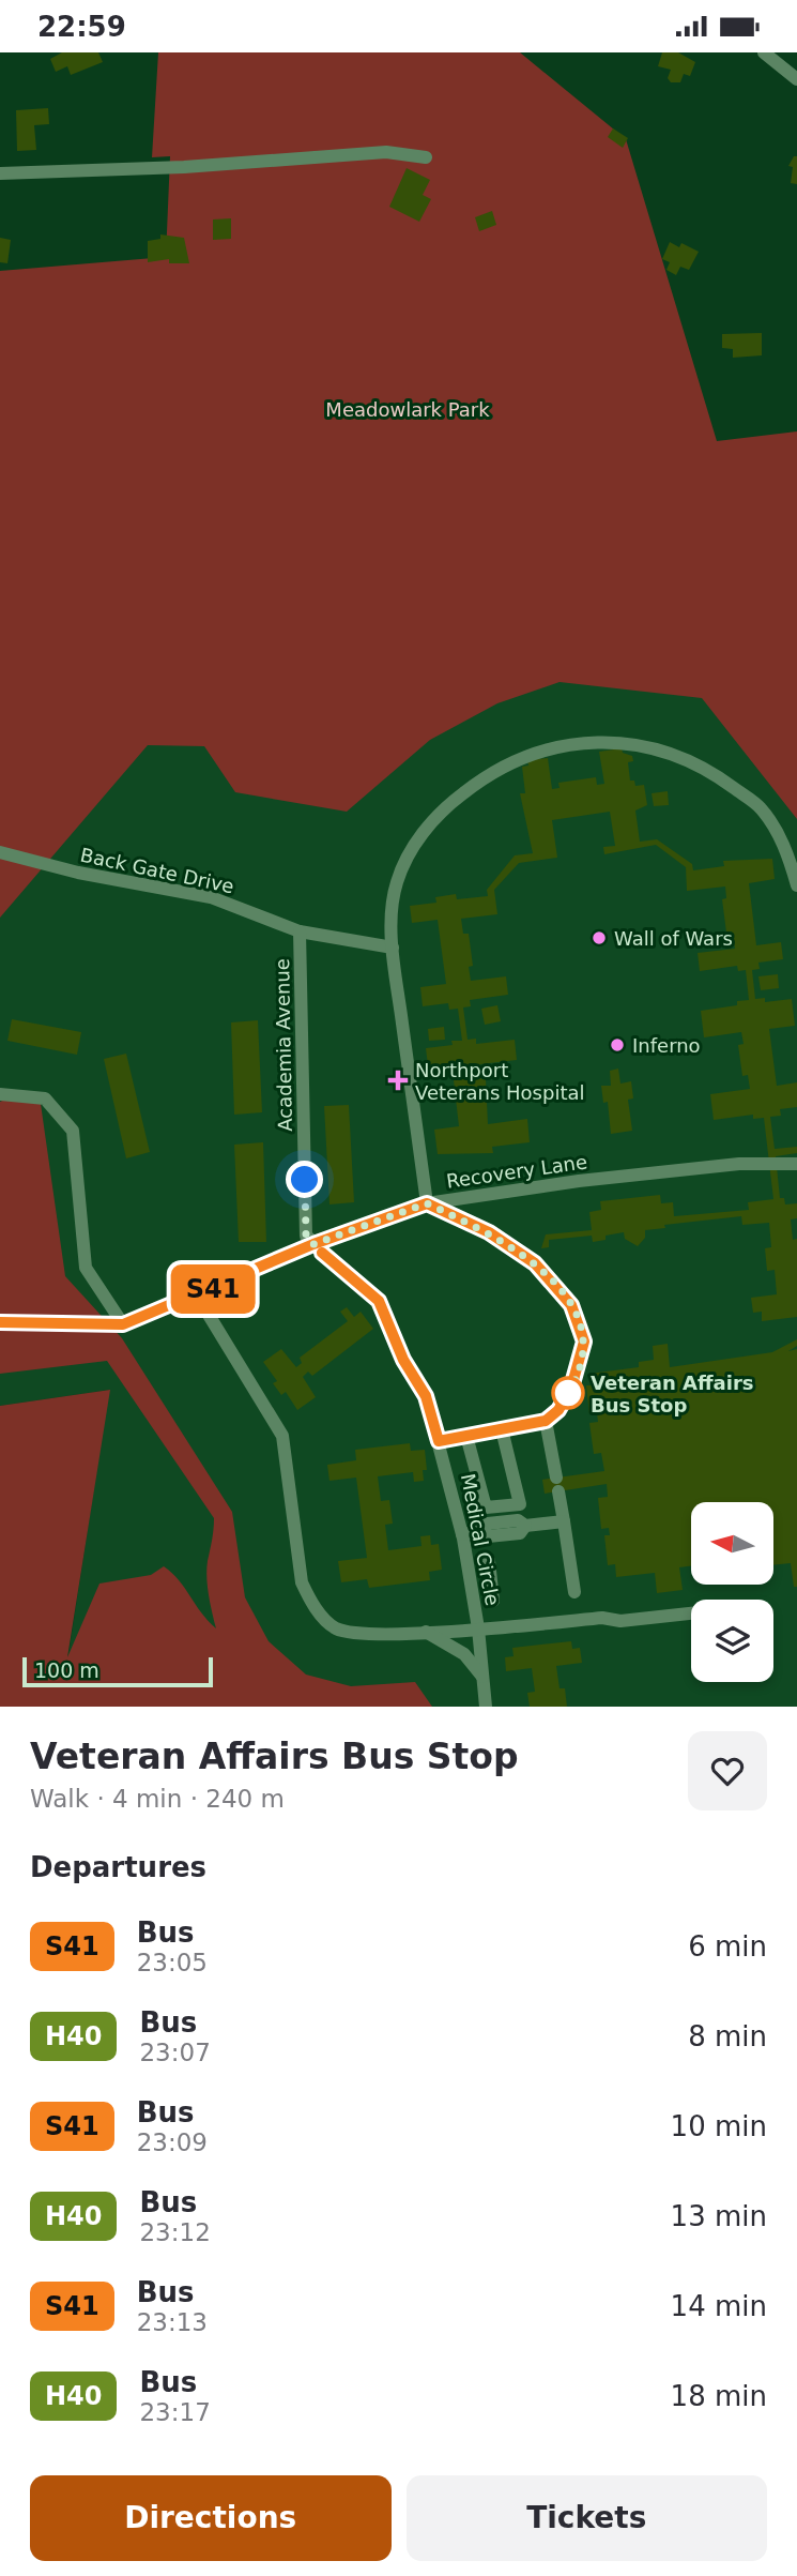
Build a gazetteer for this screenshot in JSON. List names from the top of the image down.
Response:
{
  "streets": {
    "street": [
      "Back Gate Drive",
      "Academia Avenue",
      "Recovery Lane",
      "Medical Circle"
    ]
  },
  "crossings": [
    ["Back Gate Drive", "Academia Avenue"],
    ["Academia Avenue", "Recovery Lane"],
    ["Academia Avenue", "Medical Circle"],
    ["Recovery Lane", "Medical Circle"]
  ],
  "parks": ["Meadowlark Park"],
  "places": {
    "other": ["Wall of Wars", "Inferno", "Veteran Affairs Bus Stop"],
    "health": ["Northport Veterans Hospital"]
  },
  "lines": ["bus line S41"],
  "scale_bar": "100 m",
  "north": "left",
  "page": {
    "status": "22:59",
    "on_map": "S41",
    "scale": "100 m",
    "heading": [
      ["Veteran Affairs Bus Stop", "Walk · 4 min · 240 m"],
      "Departures"
    ],
    "list": [
      {
        "mark": "S41",
        "name": "Bus",
        "note": "23:05",
        "value": "6 min"
      },
      {
        "mark": "H40",
        "name": "Bus",
        "note": "23:07",
        "value": "8 min"
      },
      {
        "mark": "S41",
        "name": "Bus",
        "note": "23:09",
        "value": "10 min"
      },
      {
        "mark": "H40",
        "name": "Bus",
        "note": "23:12",
        "value": "13 min"
      },
      {
        "mark": "S41",
        "name": "Bus",
        "note": "23:13",
        "value": "14 min"
      },
      {
        "mark": "H40",
        "name": "Bus",
        "note": "23:17",
        "value": "18 min"
      }
    ],
    "buttons": ["Directions", "Tickets"]
  }
}
